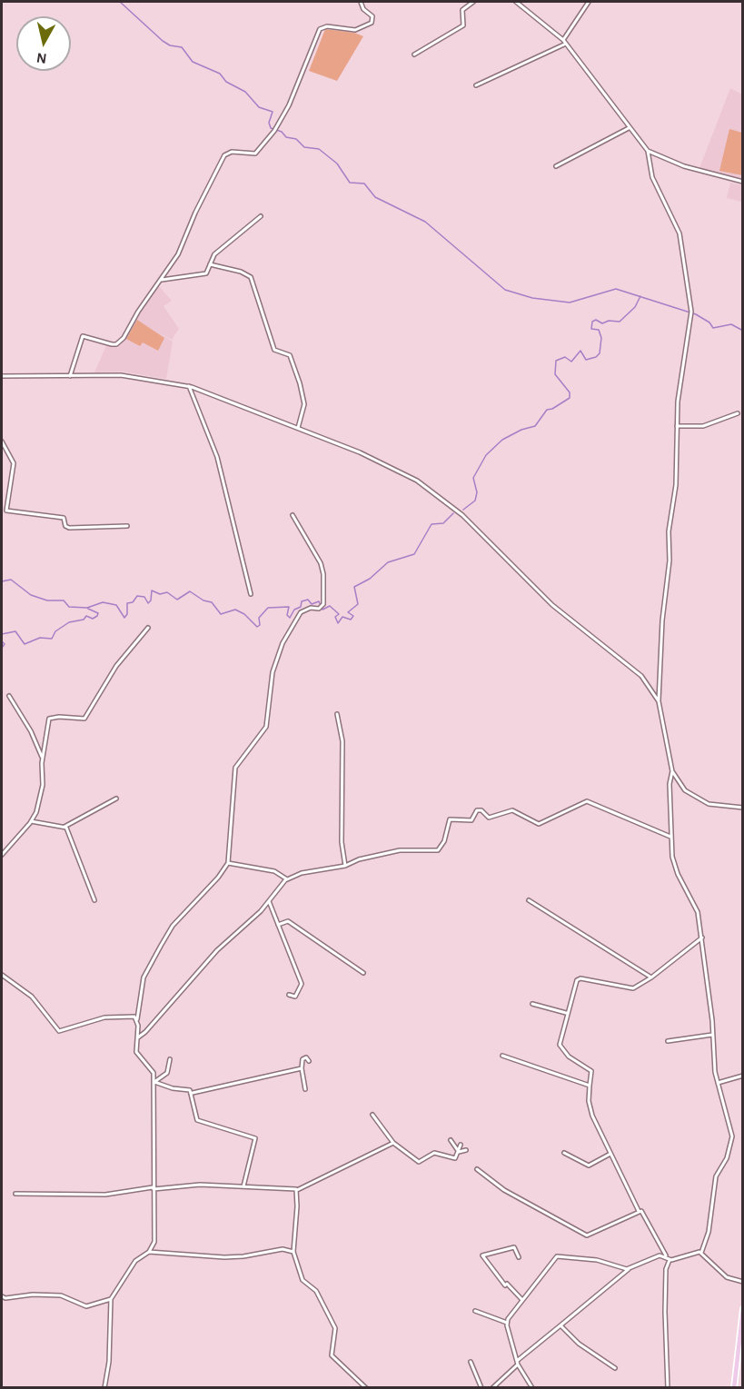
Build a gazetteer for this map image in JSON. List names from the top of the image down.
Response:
{
  "north": "bottom"
}
